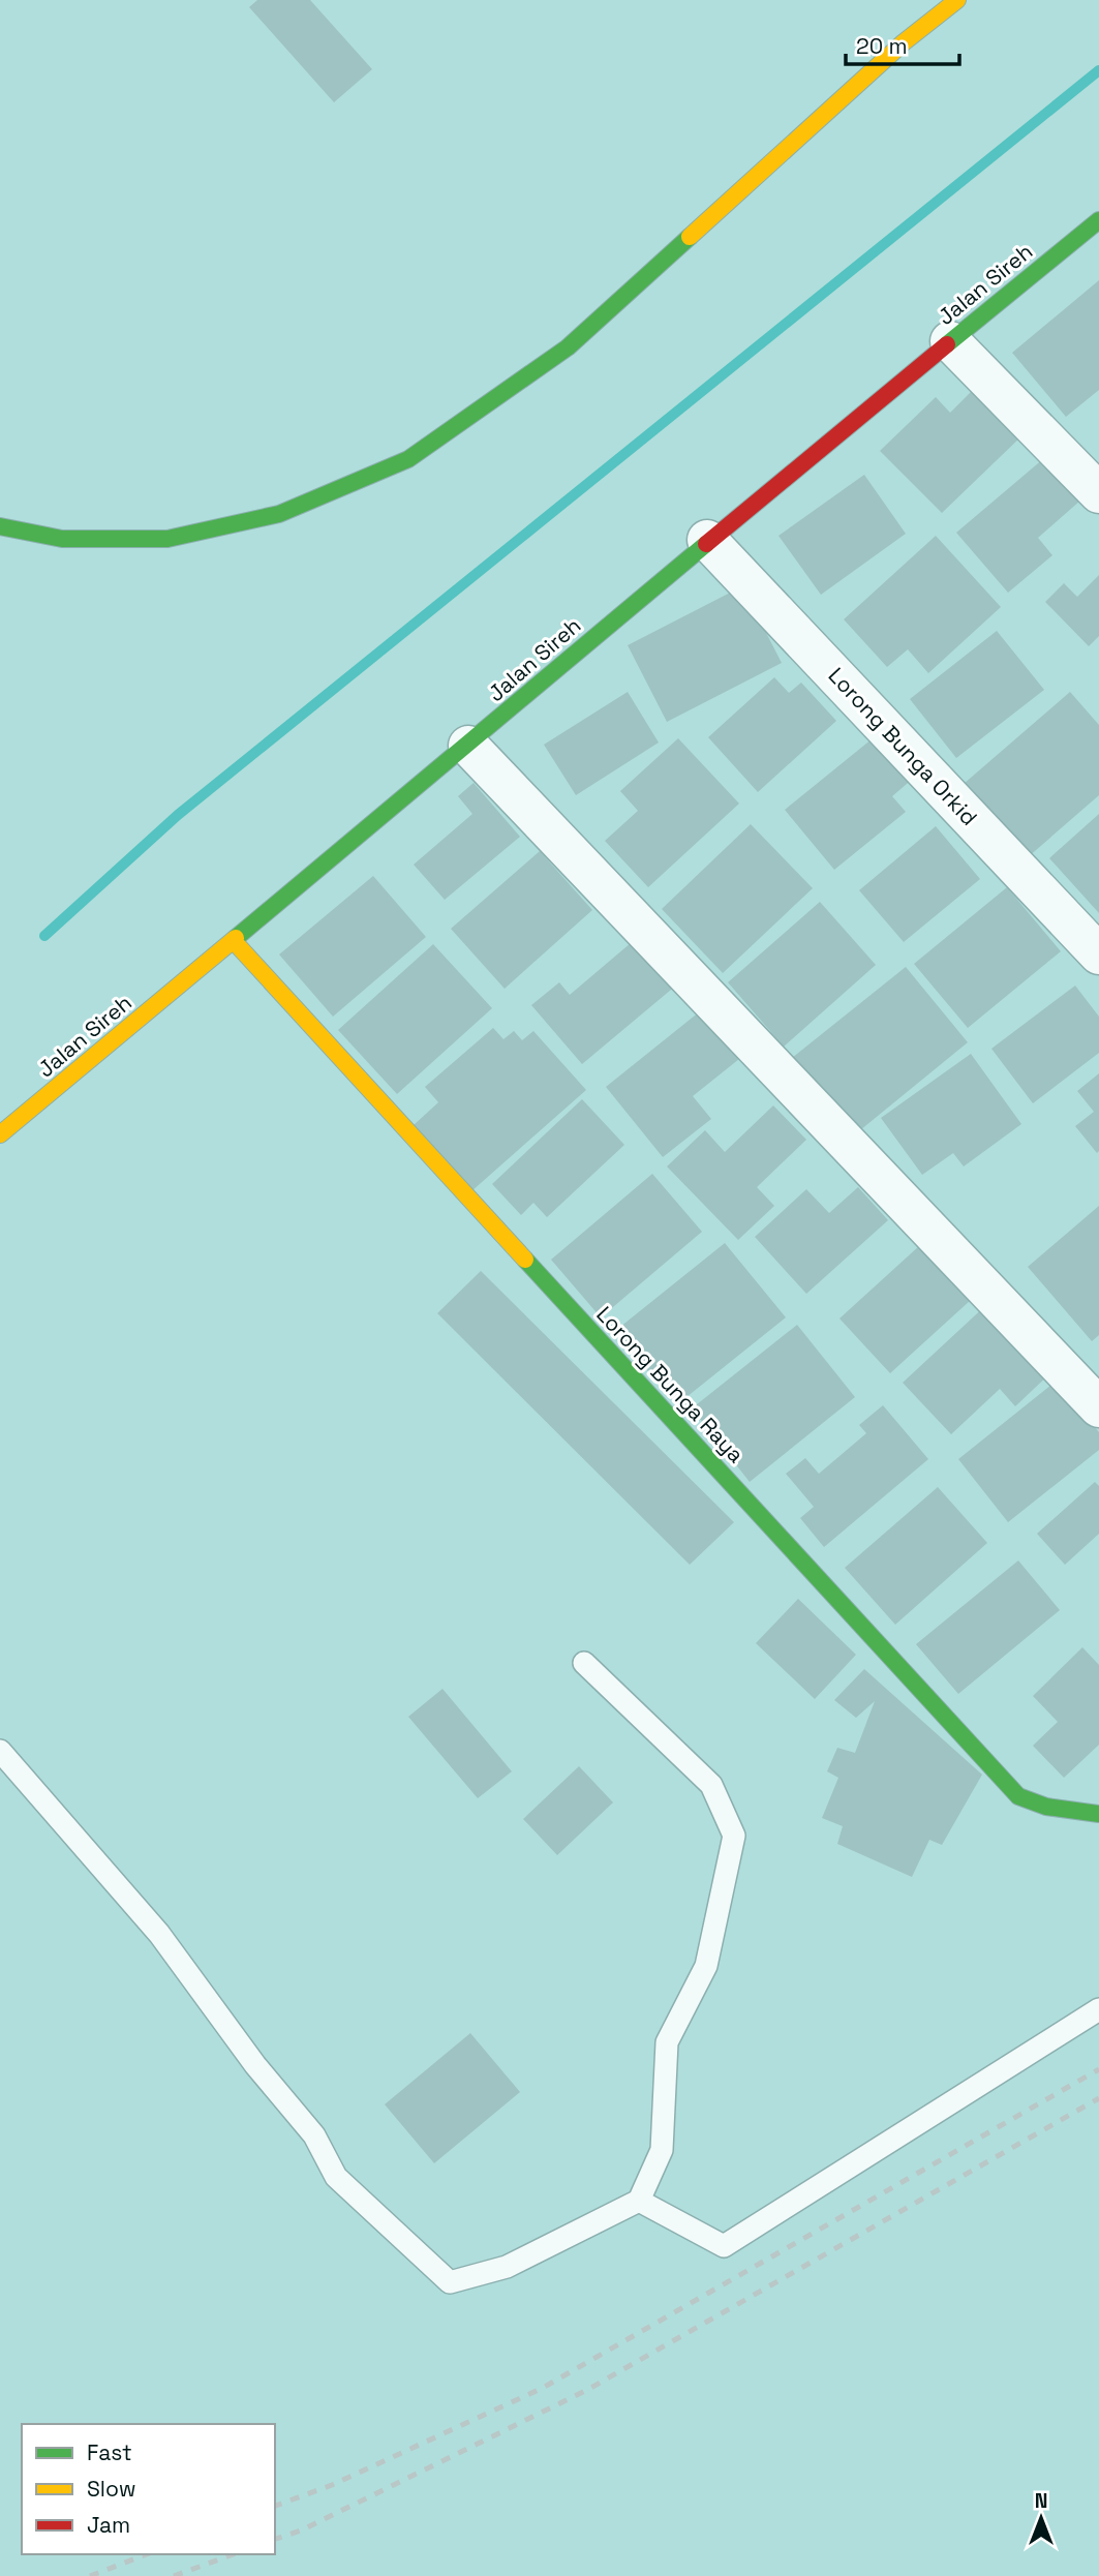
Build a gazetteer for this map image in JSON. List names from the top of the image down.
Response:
{
  "streets": {
    "street": ["Jalan Sireh", "Lorong Bunga Orkid", "Lorong Bunga Raya"]
  },
  "crossings": [
    ["Jalan Sireh", "Lorong Bunga Orkid"],
    ["Jalan Sireh", "Lorong Bunga Raya"]
  ],
  "legend": ["Fast", "Slow", "Jam"],
  "scale_bar": "20 m",
  "north": "top"
}
